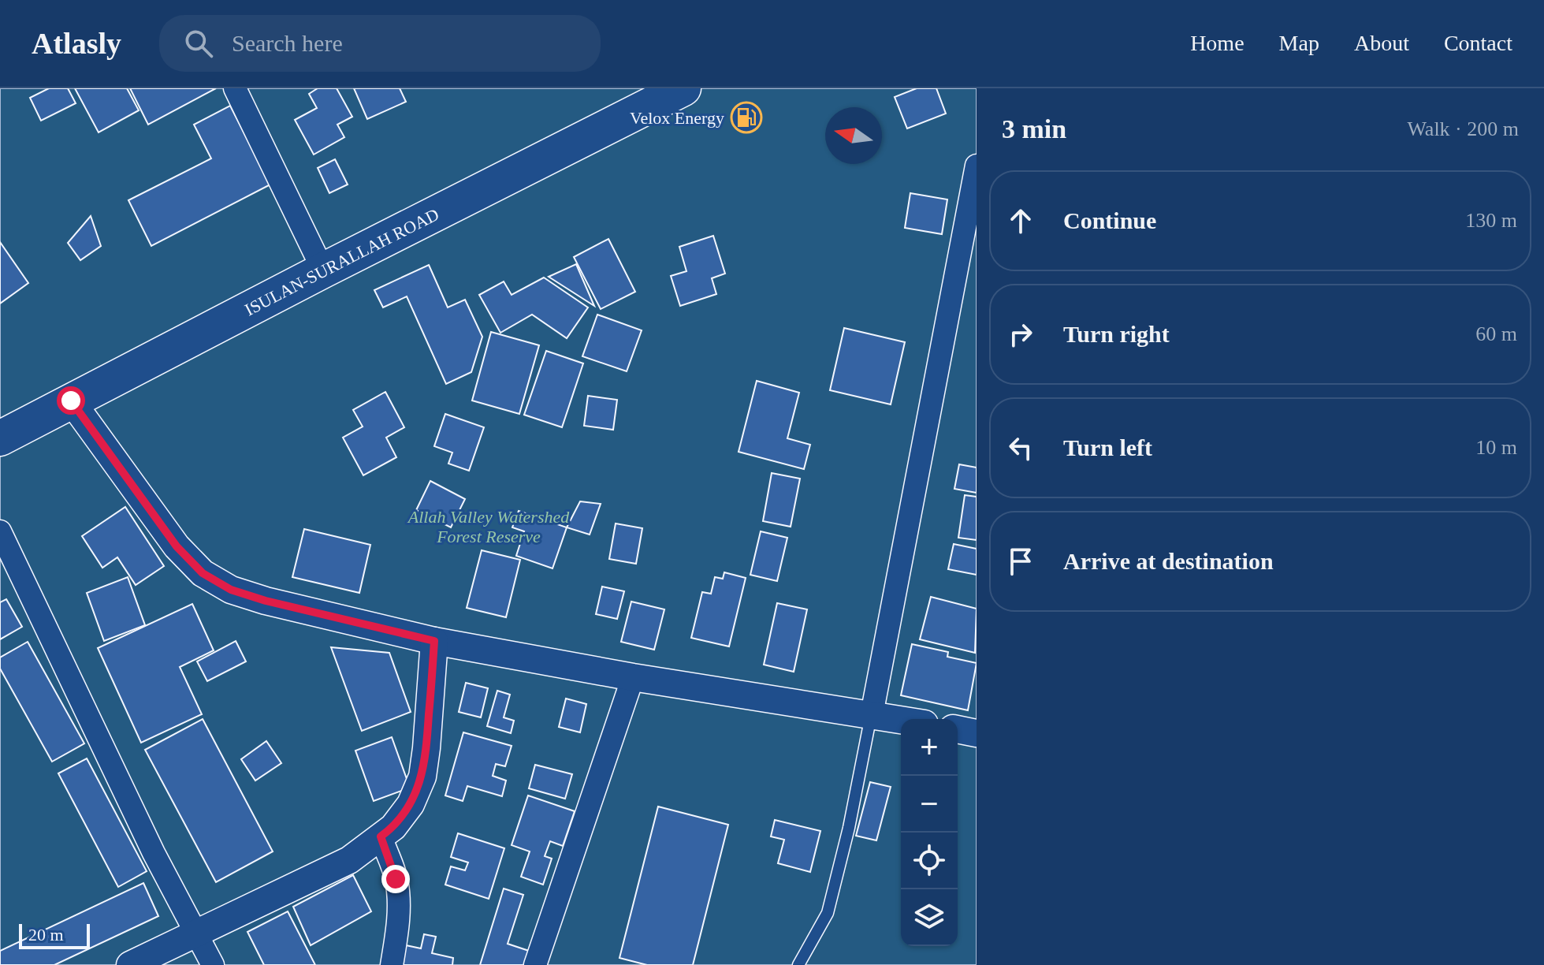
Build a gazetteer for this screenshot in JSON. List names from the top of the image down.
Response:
{
  "streets": {
    "highway": ["ISULAN-SURALLAH ROAD"]
  },
  "parks": ["Allah Valley Watershed Forest Reserve"],
  "places": {
    "fuel station": ["Velox Energy"]
  },
  "scale_bar": "20 m",
  "north": "left",
  "page": {
    "header": "Atlasly",
    "search": "Search here",
    "nav": [
      "Home",
      "Map",
      "About",
      "Contact"
    ],
    "heading": ["3 min", "Walk · 200 m"],
    "list": [
      ["Continue", "130 m"],
      ["Turn right", "60 m"],
      ["Turn left", "10 m"],
      "Arrive at destination"
    ],
    "map_buttons": ["+", "−"],
    "scale": "20 m"
  }
}
